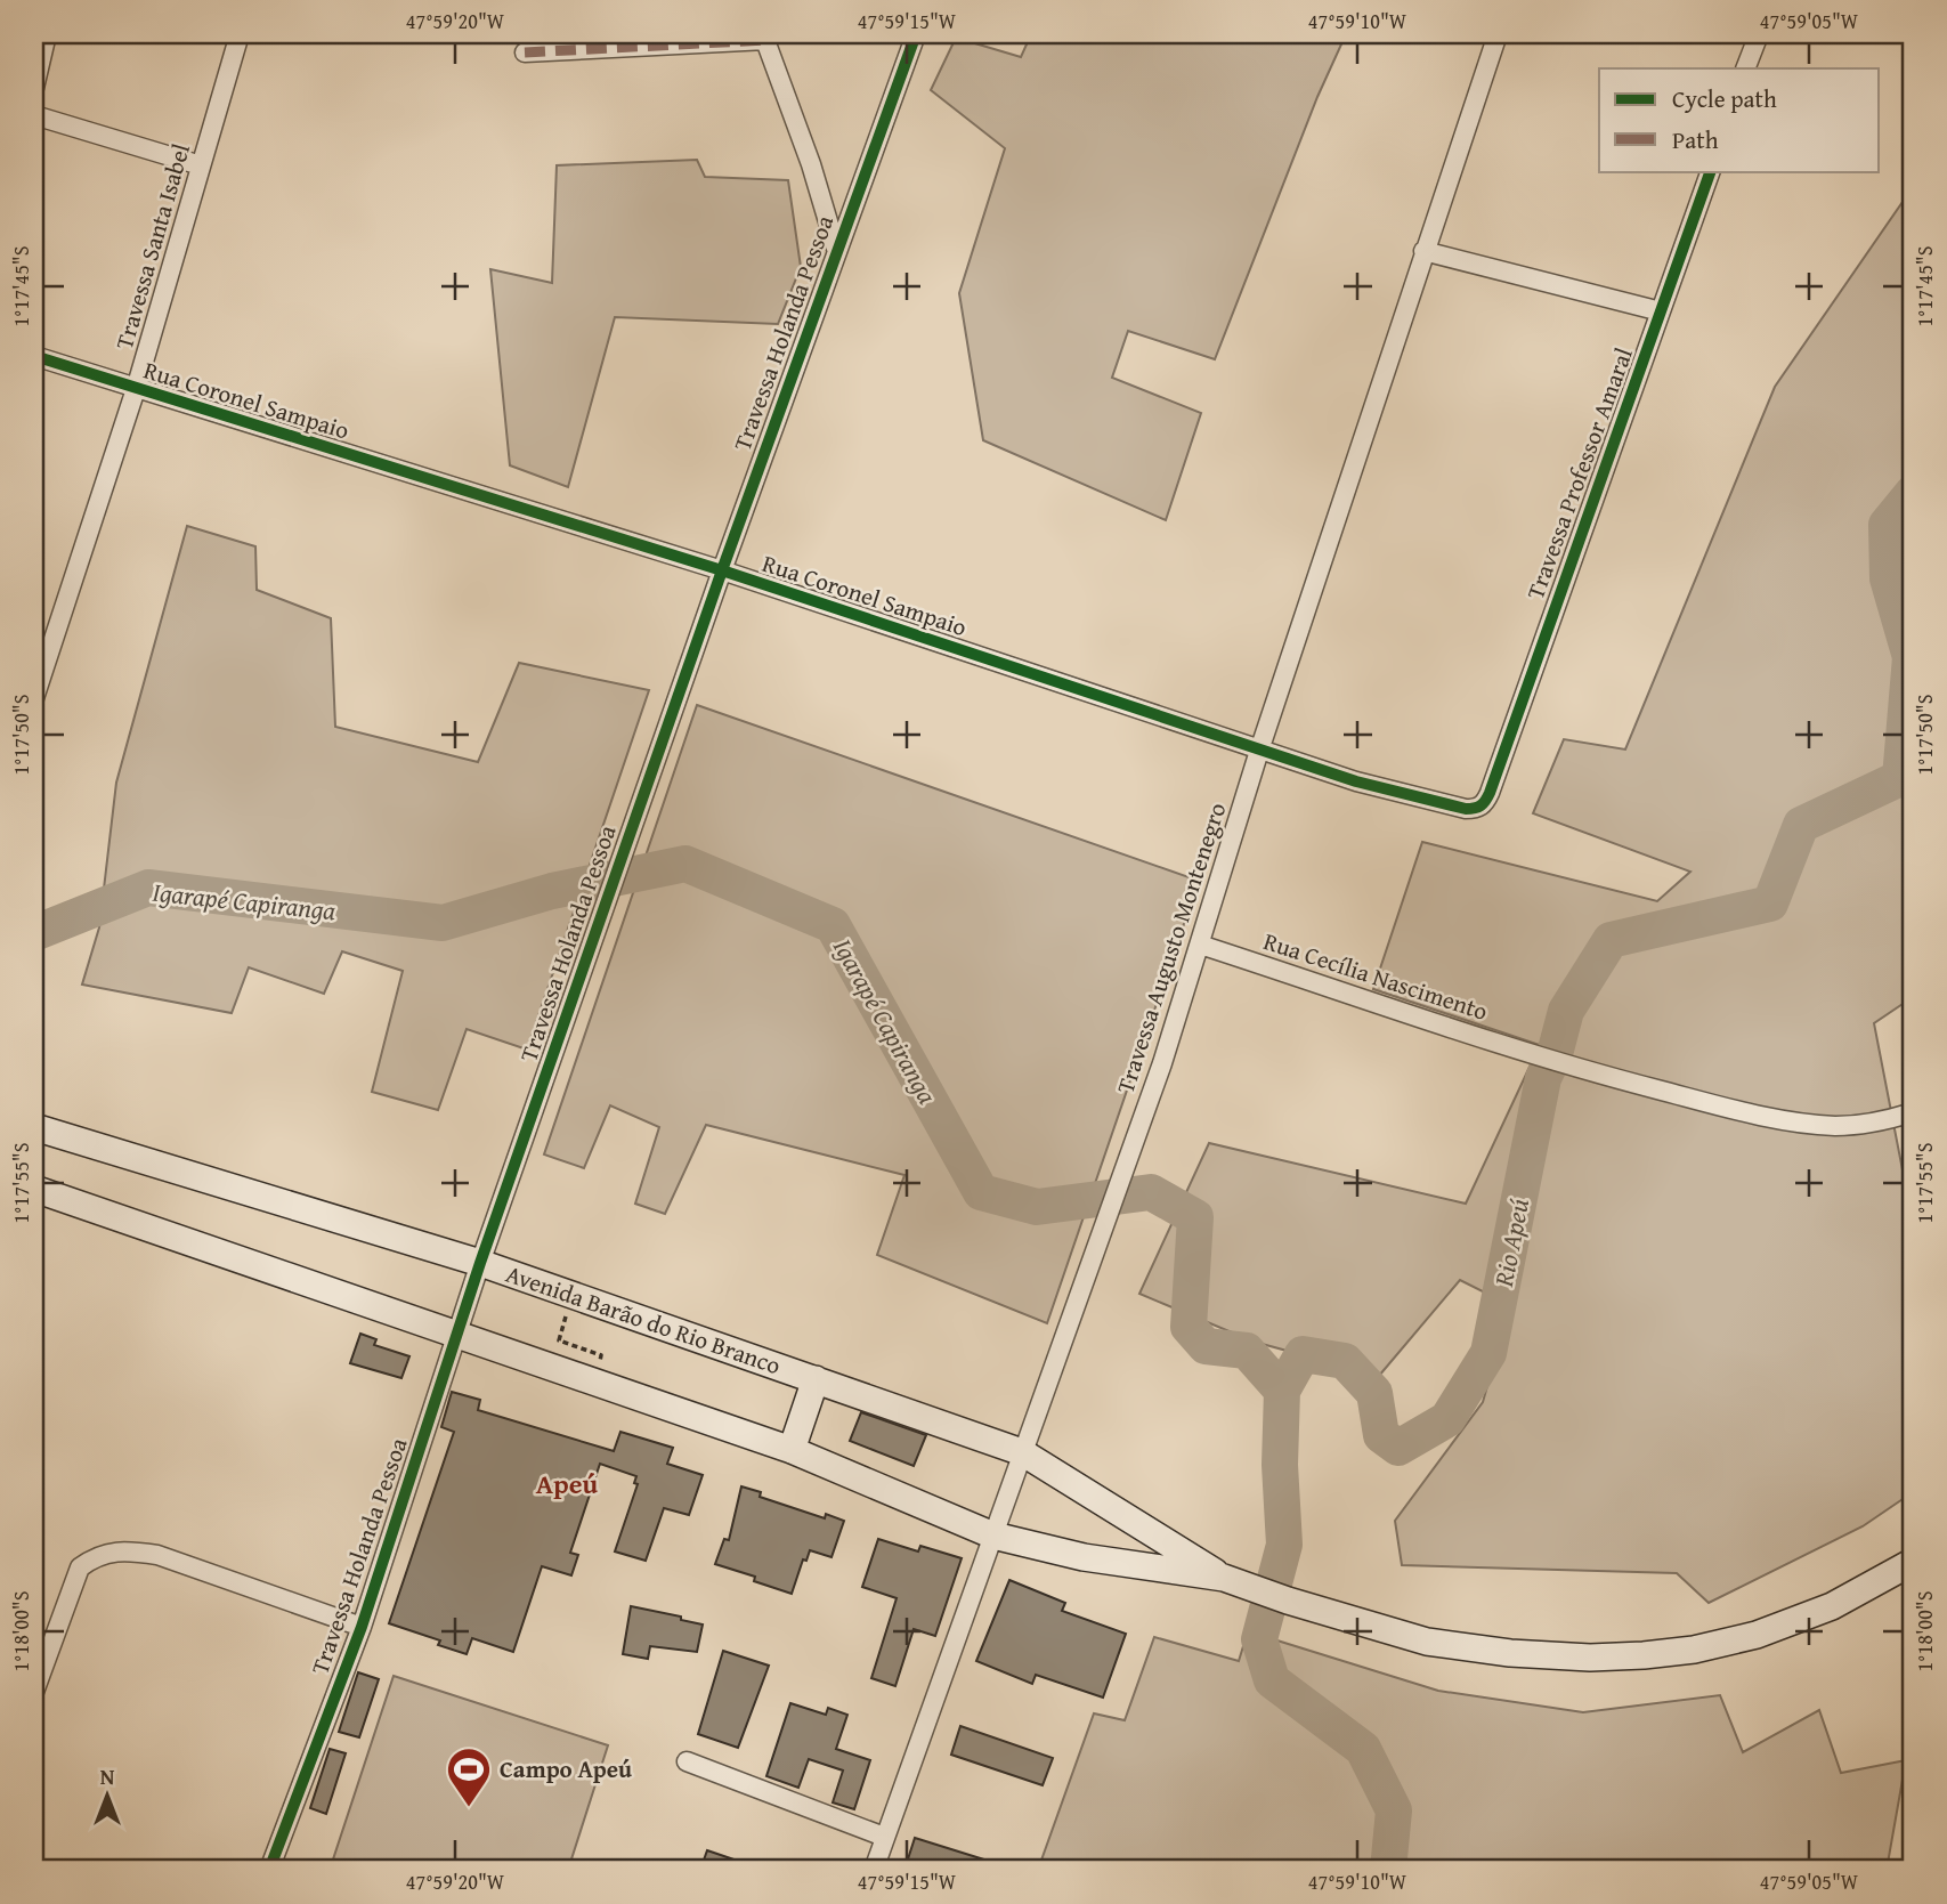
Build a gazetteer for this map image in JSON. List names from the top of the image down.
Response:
{
  "streets": {
    "main road": ["Avenida Barão do Rio Branco"],
    "street": [
      "Travessa Santa Isabel",
      "Travessa Holanda Pessoa",
      "Rua Coronel Sampaio",
      "Travessa Professor Amaral",
      "Travessa Augusto Montenegro",
      "Rua Cecília Nascimento"
    ]
  },
  "crossings": [
    ["Travessa Santa Isabel", "Rua Coronel Sampaio"],
    ["Travessa Holanda Pessoa", "Rua Coronel Sampaio"],
    ["Travessa Holanda Pessoa", "Avenida Barão do Rio Branco"],
    ["Rua Coronel Sampaio", "Travessa Professor Amaral"],
    ["Rua Coronel Sampaio", "Travessa Augusto Montenegro"],
    ["Travessa Augusto Montenegro", "Rua Cecília Nascimento"],
    ["Travessa Augusto Montenegro", "Avenida Barão do Rio Branco"]
  ],
  "districts": ["Apeú"],
  "water": ["Igarapé Capiranga", "Rio Apeú"],
  "places": {
    "sports": ["Campo Apeú"]
  },
  "legend": ["Cycle path", "Path"],
  "north": "top",
  "coordinates": [
    "47°59'20\"W",
    "47°59'15\"W",
    "47°59'10\"W",
    "47°59'05\"W",
    "1°17'45\"S",
    "1°17'50\"S",
    "1°17'55\"S",
    "1°18'00\"S"
  ]
}
